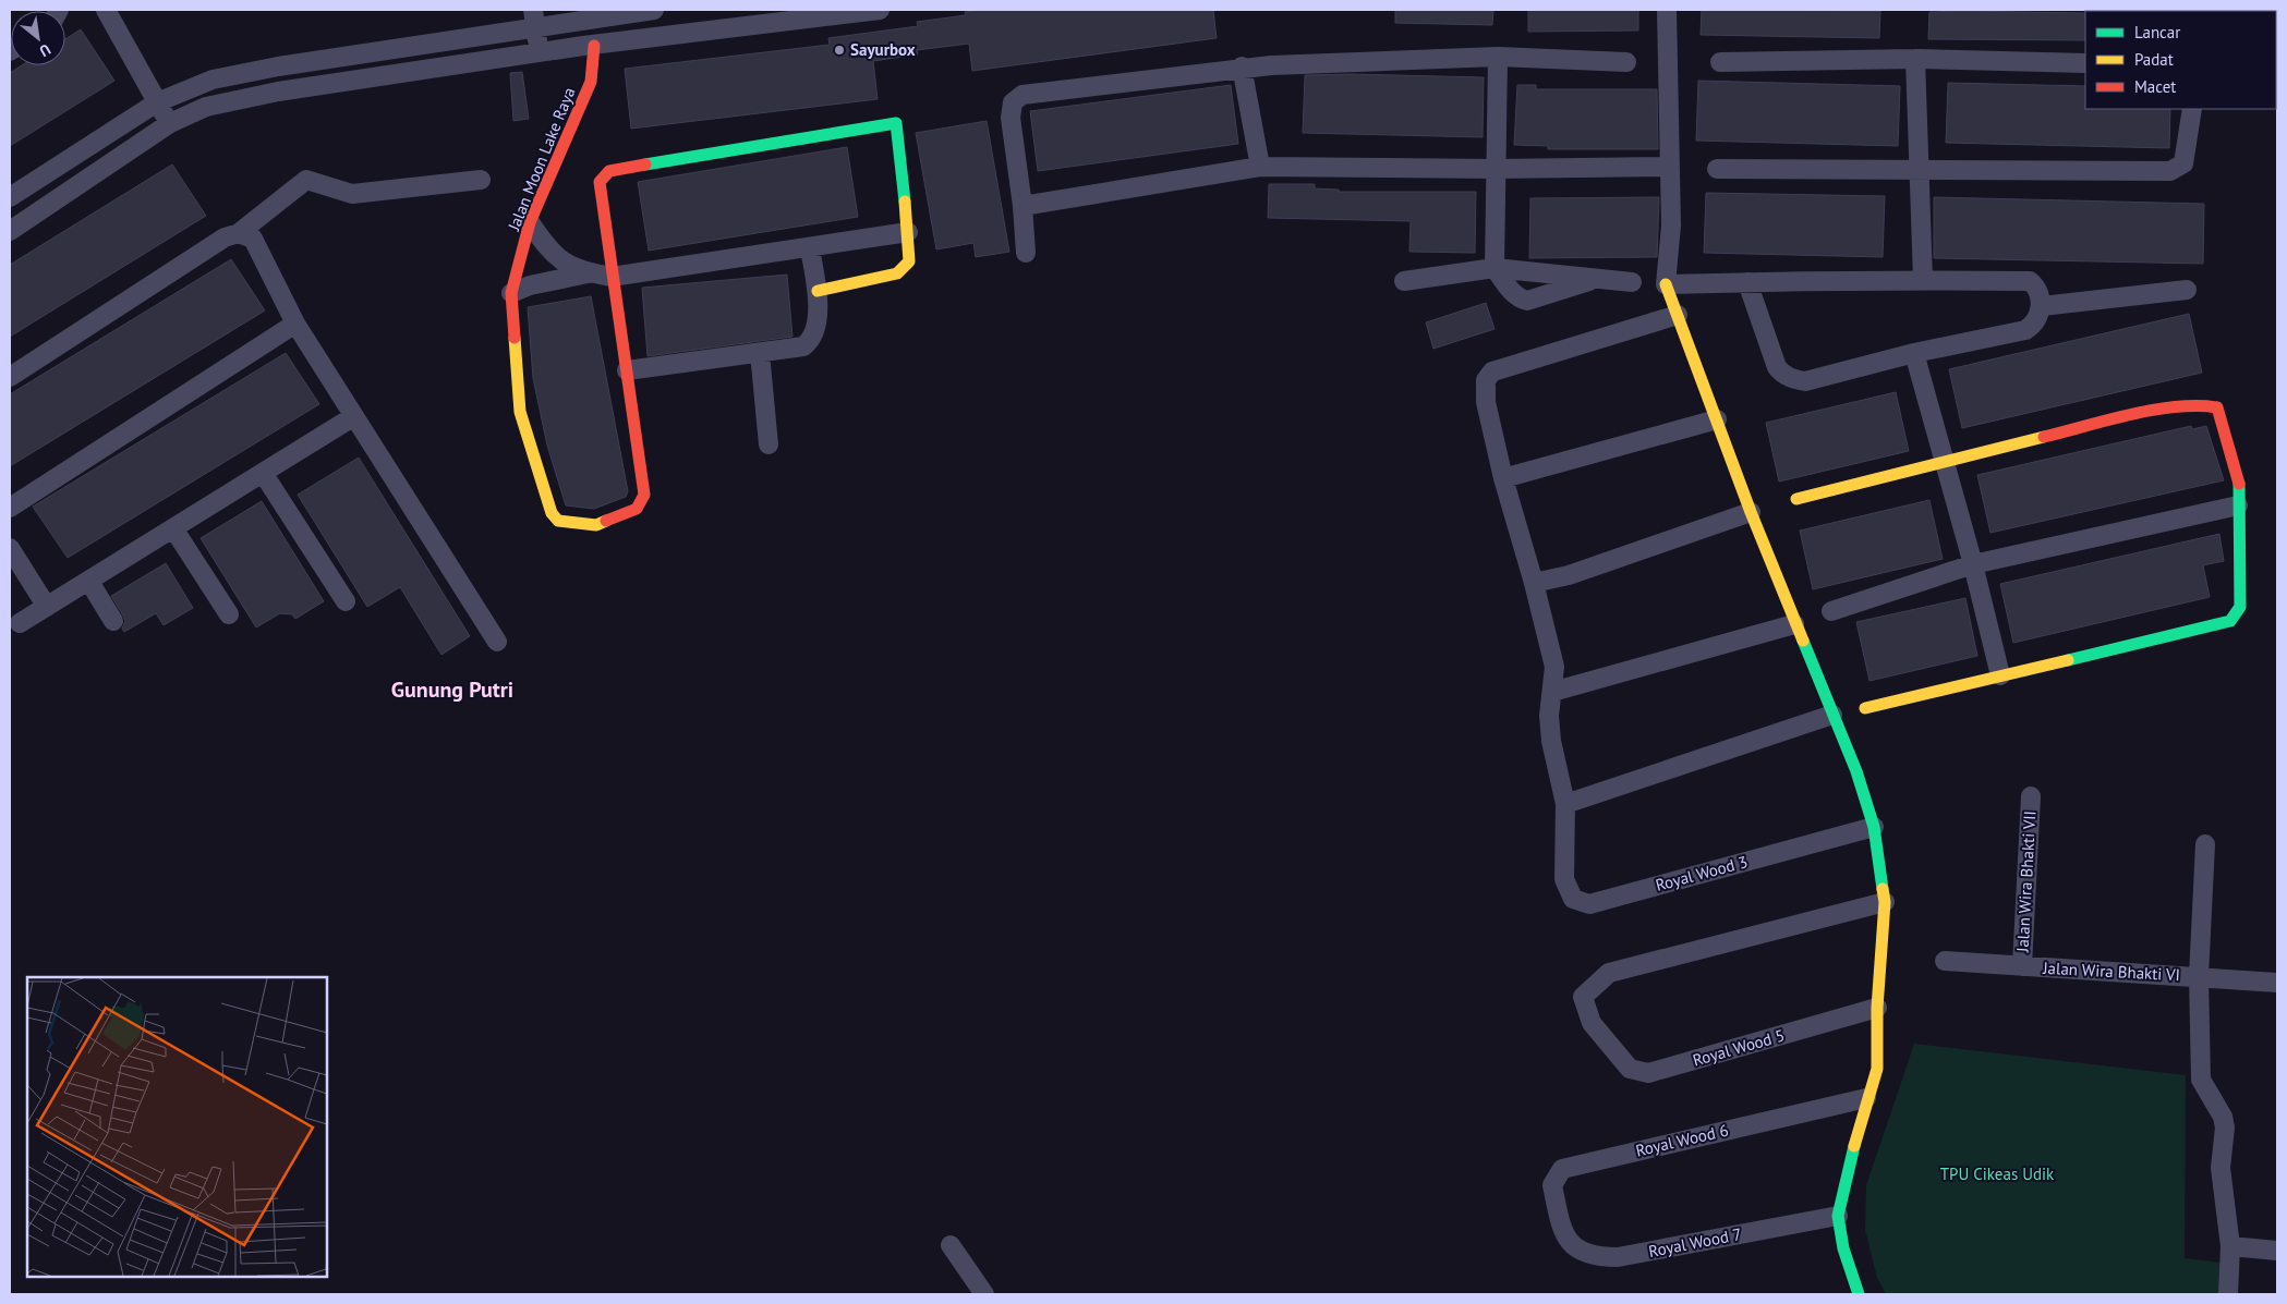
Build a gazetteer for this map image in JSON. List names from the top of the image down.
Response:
{
  "streets": {
    "street": [
      "Jalan Moon Lake Raya",
      "Royal Wood 3",
      "Jalan Wira Bhakti VII",
      "Jalan Wira Bhakti VI",
      "Royal Wood 5",
      "Royal Wood 6",
      "Royal Wood 7"
    ]
  },
  "crossings": [
    ["Jalan Wira Bhakti VII", "Jalan Wira Bhakti VI"],
    ["Royal Wood 6", "Royal Wood 7"]
  ],
  "districts": ["Gunung Putri"],
  "parks": ["TPU Cikeas Udik"],
  "places": ["Sayurbox"],
  "legend": ["Lancar", "Padat", "Macet"],
  "north": "bottom right"
}
